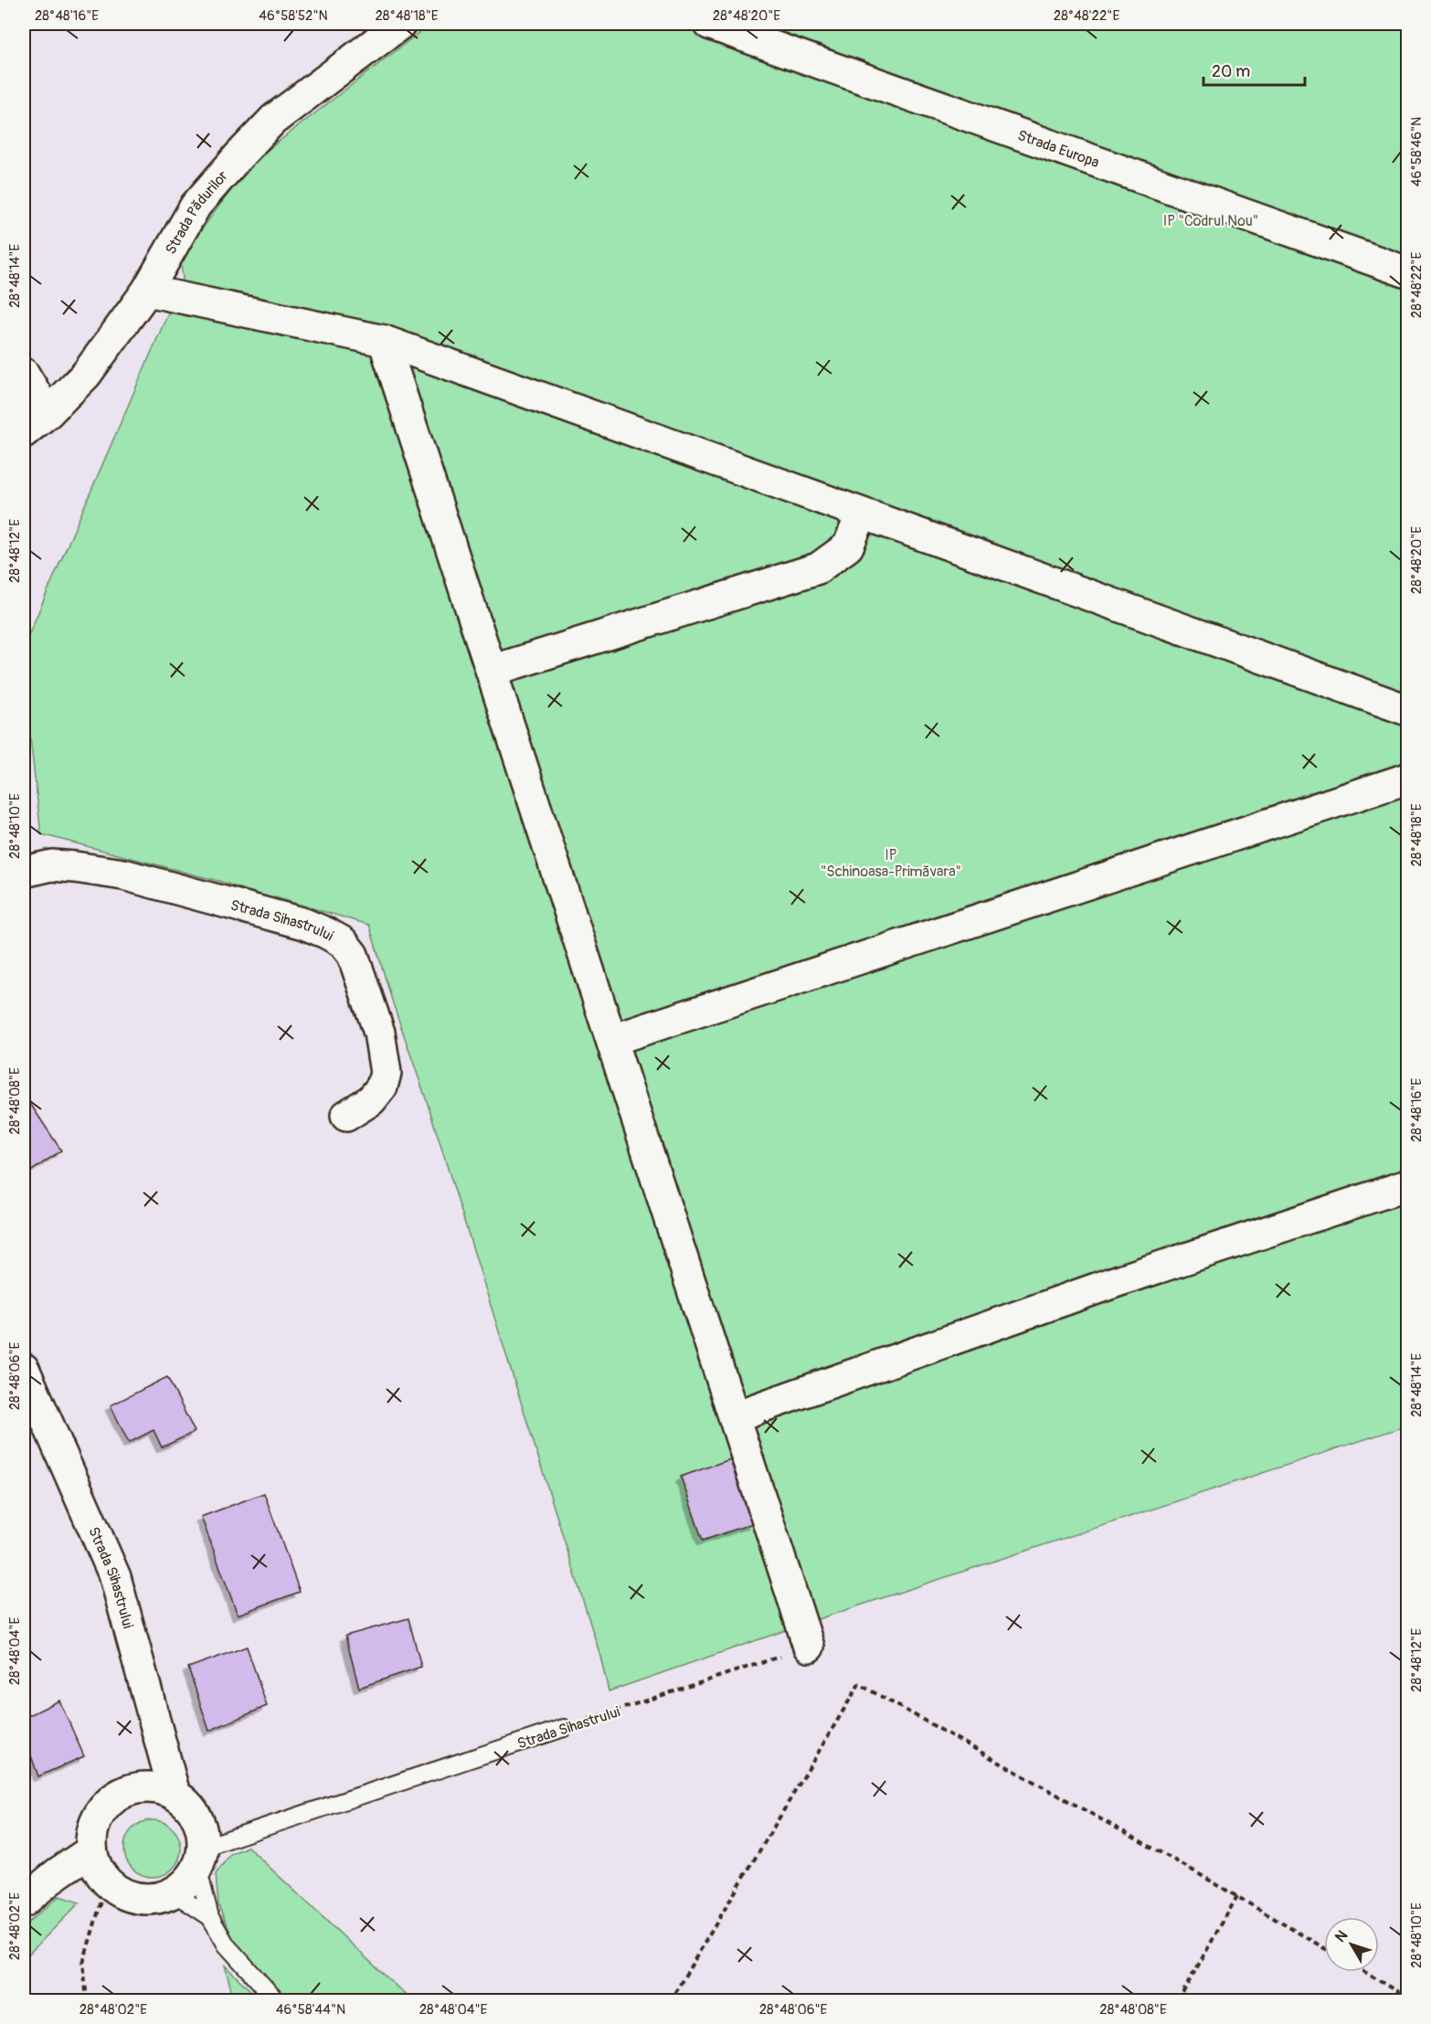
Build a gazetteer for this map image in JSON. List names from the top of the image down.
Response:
{
  "streets": {
    "street": ["Strada Europa", "Strada Pădurilor", "Strada Sihastrului"]
  },
  "parks": ["IP \"Codrul Nou\"", "IP \"Schinoasa-Primăvara\""],
  "scale_bar": "20 m",
  "north": "top left",
  "coordinates": [
    "28°48'16\"E",
    "46°58'52\"N",
    "28°48'18\"E",
    "28°48'20\"E",
    "28°48'22\"E",
    "46°58'46\"N",
    "28°48'14\"E",
    "28°48'12\"E",
    "28°48'10\"E",
    "28°48'08\"E",
    "28°48'06\"E",
    "28°48'04\"E",
    "28°48'02\"E",
    "46°58'44\"N"
  ]
}
